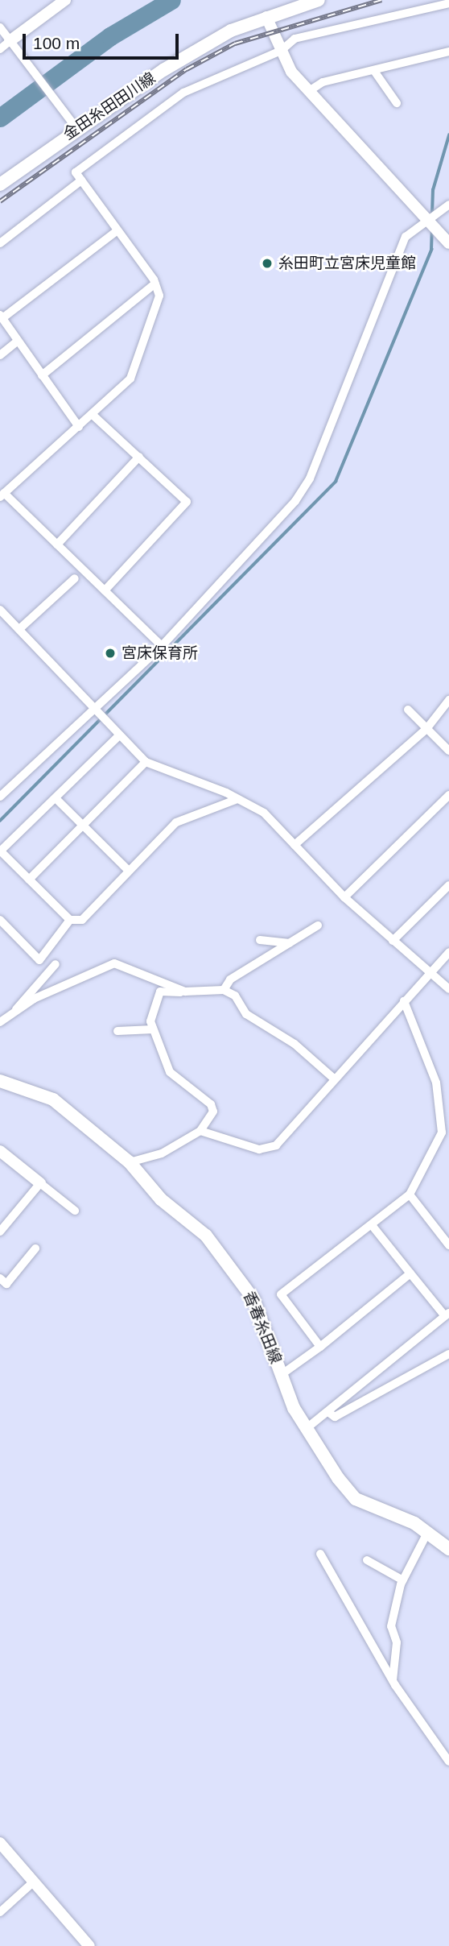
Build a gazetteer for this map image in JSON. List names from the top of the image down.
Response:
{
  "streets": {
    "main road": ["金田糸田田川線", "香春糸田線"]
  },
  "places": ["糸田町立宮床児童館", "宮床保育所"],
  "scale_bar": "100 m"
}
